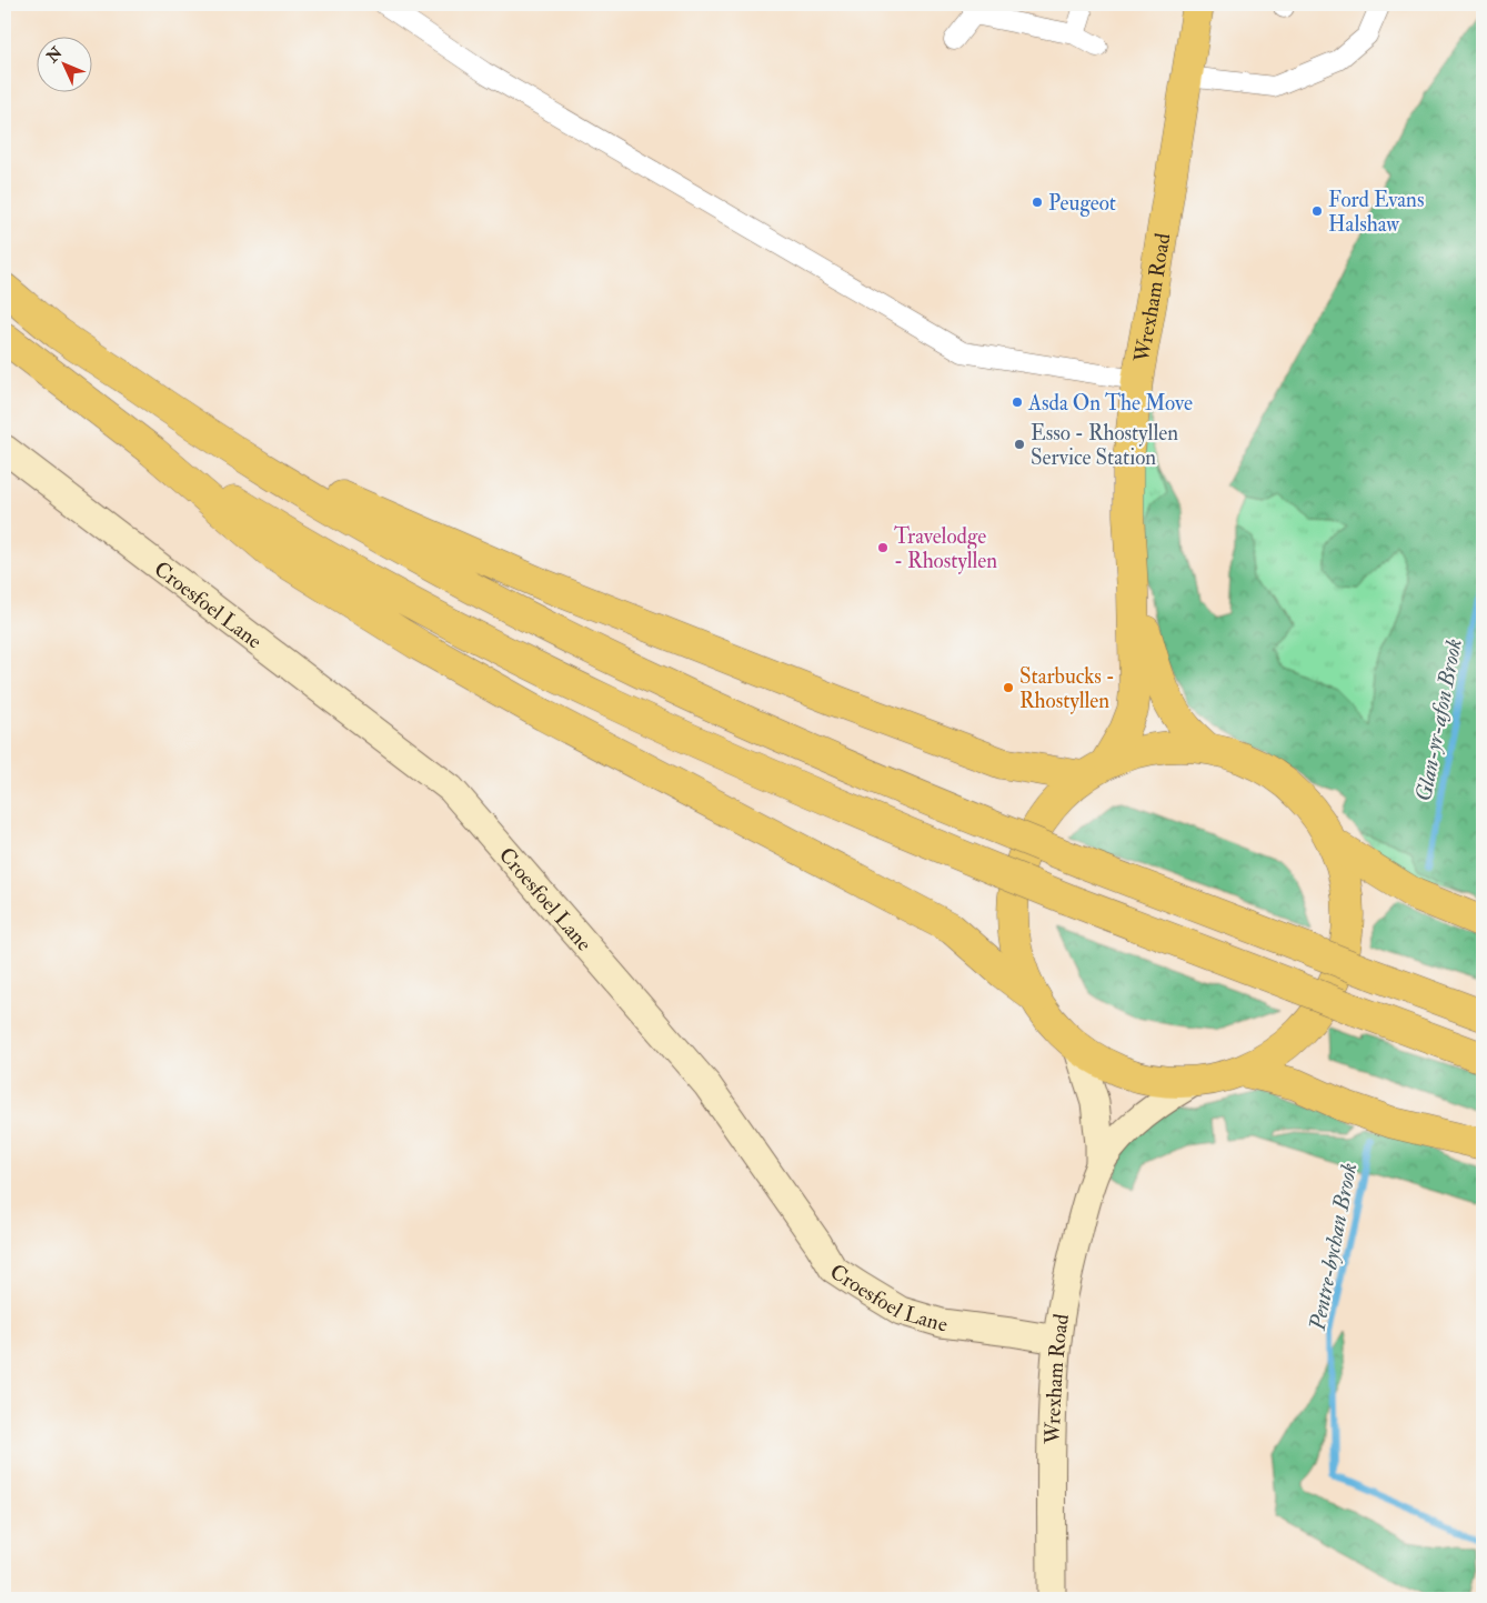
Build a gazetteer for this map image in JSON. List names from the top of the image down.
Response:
{
  "streets": {
    "main road": ["Wrexham Road", "Croesfoel Lane"]
  },
  "crossings": [
    ["Wrexham Road", "Croesfoel Lane"]
  ],
  "water": ["Glan-yr-afon Brook", "Pentre-bychan Brook"],
  "places": [
    "Peugeot",
    "Ford Evans Halshaw",
    "Asda On The Move",
    "Esso - Rhostyllen Service Station",
    "Travelodge - Rhostyllen",
    "Starbucks - Rhostyllen"
  ],
  "north": "top left"
}
